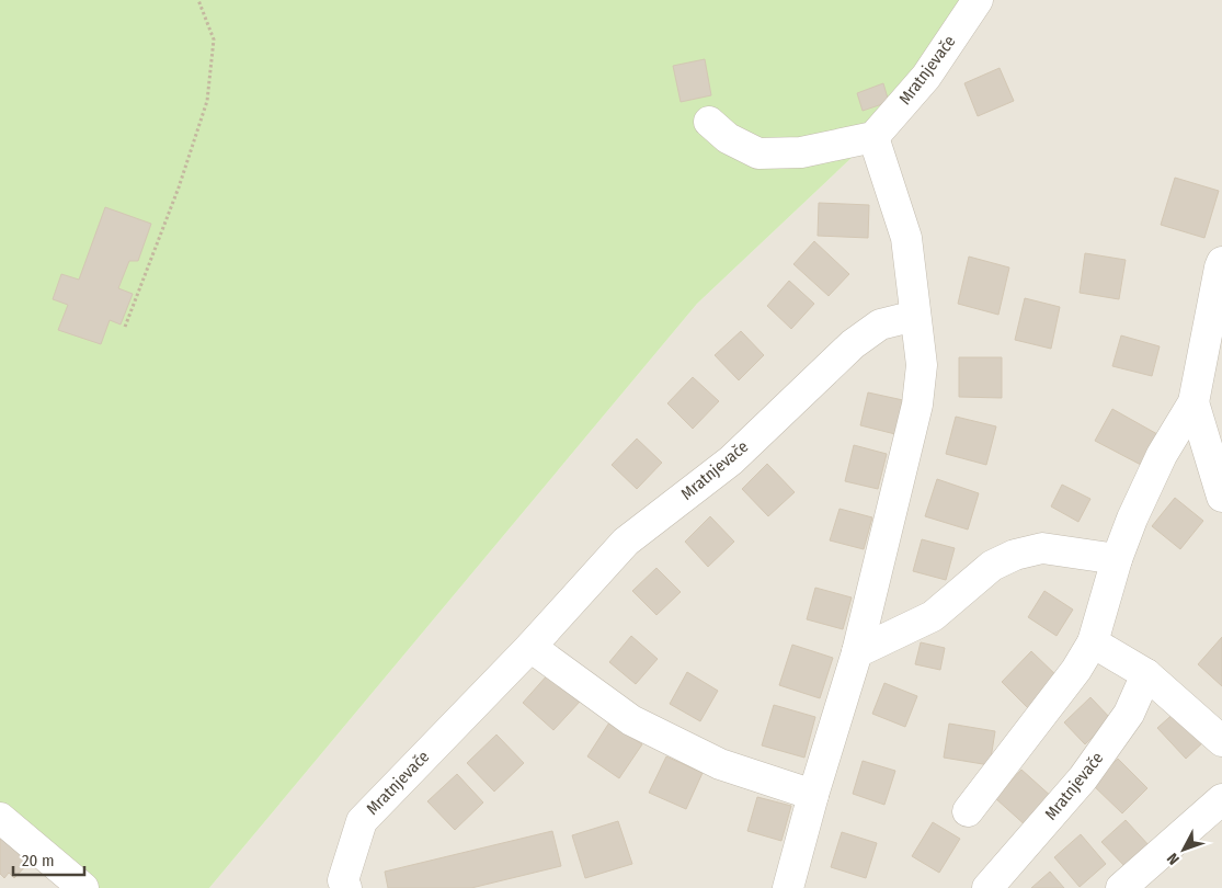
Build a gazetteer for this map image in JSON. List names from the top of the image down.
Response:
{
  "streets": {
    "street": ["Mratnjevače"]
  },
  "scale_bar": "20 m",
  "north": "bottom left"
}
